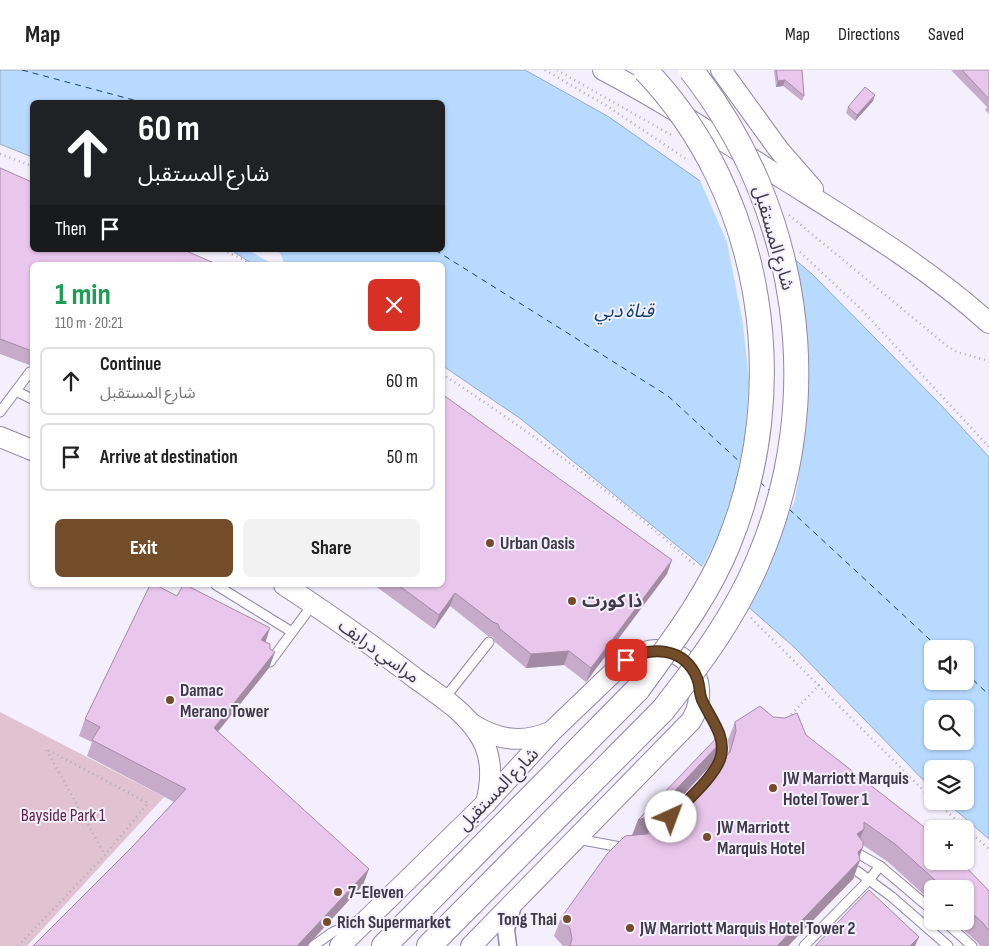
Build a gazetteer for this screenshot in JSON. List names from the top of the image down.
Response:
{
  "streets": {
    "main road": ["شارع المستقبل"],
    "street": ["مراسي درايف"]
  },
  "crossings": [
    ["شارع المستقبل", "مراسي درايف"]
  ],
  "water": ["قناة دبي"],
  "parks": ["Bayside Park 1"],
  "places": [
    "Urban Oasis",
    "ذا كورت",
    "Damac Merano Tower",
    "JW Marriott Marquis Hotel Tower 1",
    "JW Marriott Marquis Hotel",
    "7-Eleven",
    "Tong Thai",
    "Rich Supermarket",
    "JW Marriott Marquis Hotel Tower 2"
  ],
  "page": {
    "header": "Map",
    "nav": ["Map", "Directions", "Saved"],
    "turn": ["60 m", "شارع المستقبل"],
    "then": "Then",
    "heading": ["1 min", "110 m · 20:21"],
    "list": [
      {
        "name": "Continue",
        "note": "شارع المستقبل",
        "value": "60 m"
      },
      {
        "name": "Arrive at destination",
        "value": "50 m"
      }
    ],
    "buttons": ["Exit", "Share"],
    "map_buttons": ["+", "−"]
  }
}
